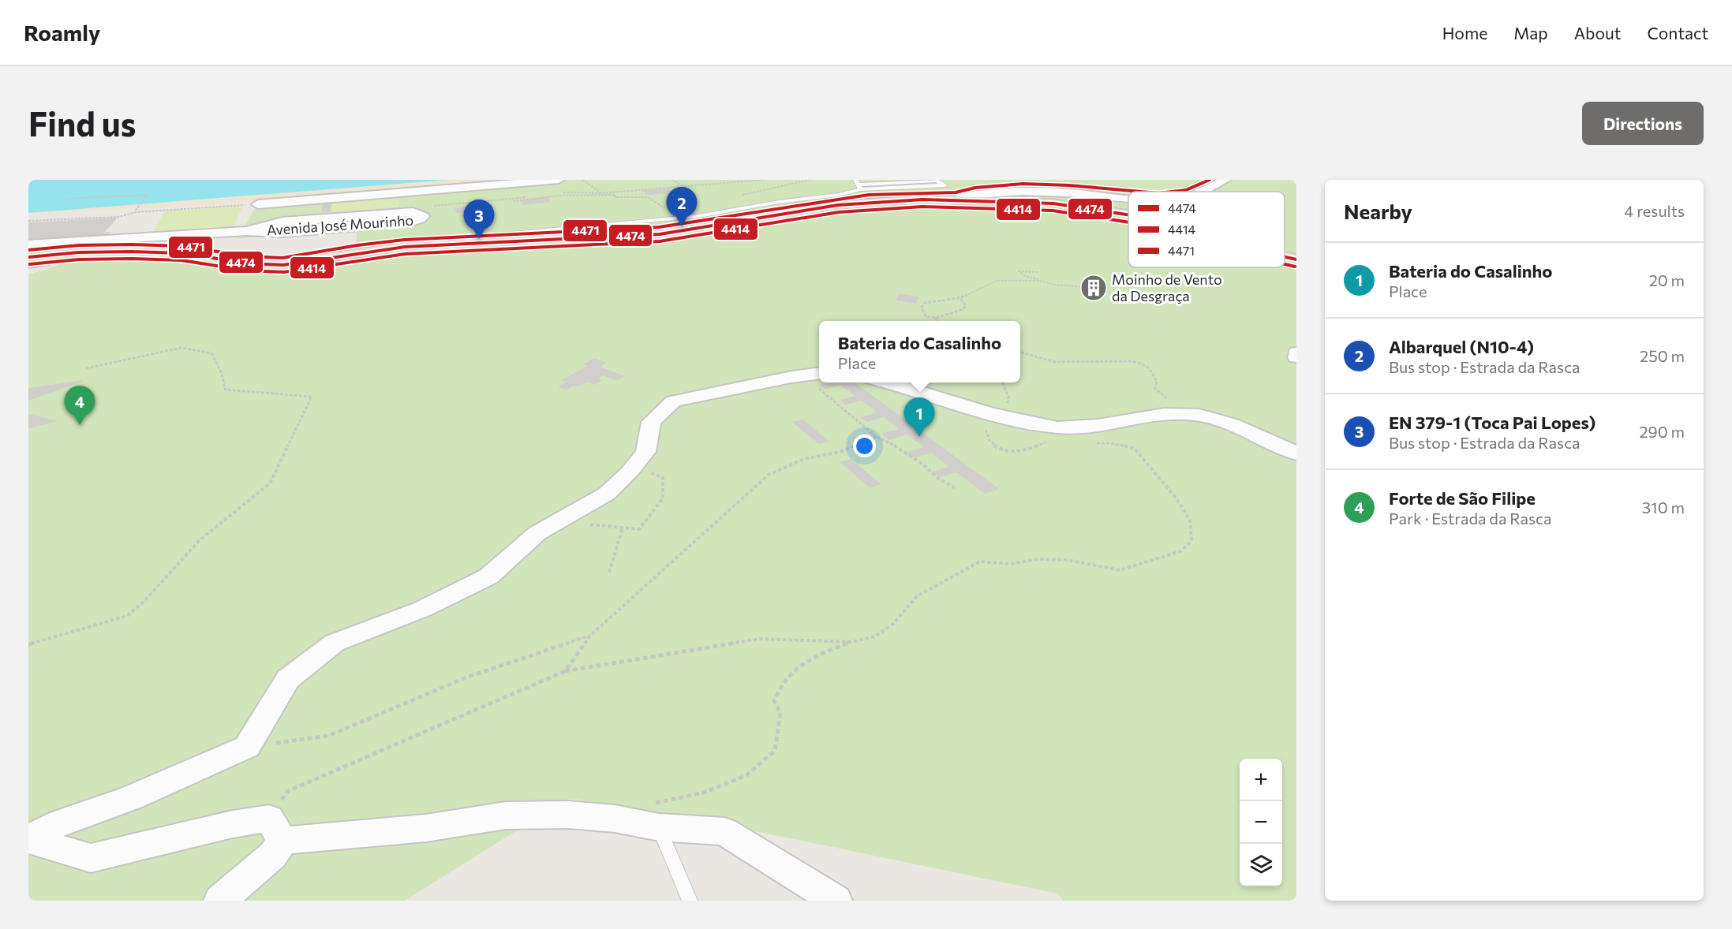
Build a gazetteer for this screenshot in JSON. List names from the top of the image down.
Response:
{
  "streets": {
    "street": ["Avenida José Mourinho"]
  },
  "places": {
    "building": ["Moinho de Vento da Desgraça"]
  },
  "lines": ["transit line 4471", "transit line 4474", "transit line 4414"],
  "legend": ["4474", "4414", "4471"],
  "page": {
    "header": "Roamly",
    "nav": [
      "Home",
      "Map",
      "About",
      "Contact"
    ],
    "buttons": "Directions",
    "title": "Find us",
    "heading": ["Nearby", "4 results"],
    "pins": [
      "2",
      "3",
      "4",
      "1"
    ],
    "list": [
      {
        "mark": "1",
        "name": "Bateria do Casalinho",
        "note": "Place",
        "value": "20 m"
      },
      {
        "mark": "2",
        "name": "Albarquel (N10-4)",
        "note": "Bus stop · Estrada da Rasca",
        "value": "250 m"
      },
      {
        "mark": "3",
        "name": "EN 379-1 (Toca Pai Lopes)",
        "note": "Bus stop · Estrada da Rasca",
        "value": "290 m"
      },
      {
        "mark": "4",
        "name": "Forte de São Filipe",
        "note": "Park · Estrada da Rasca",
        "value": "310 m"
      }
    ],
    "popup": ["Bateria do Casalinho", "Place"],
    "map_buttons": ["+", "−"]
  }
}
